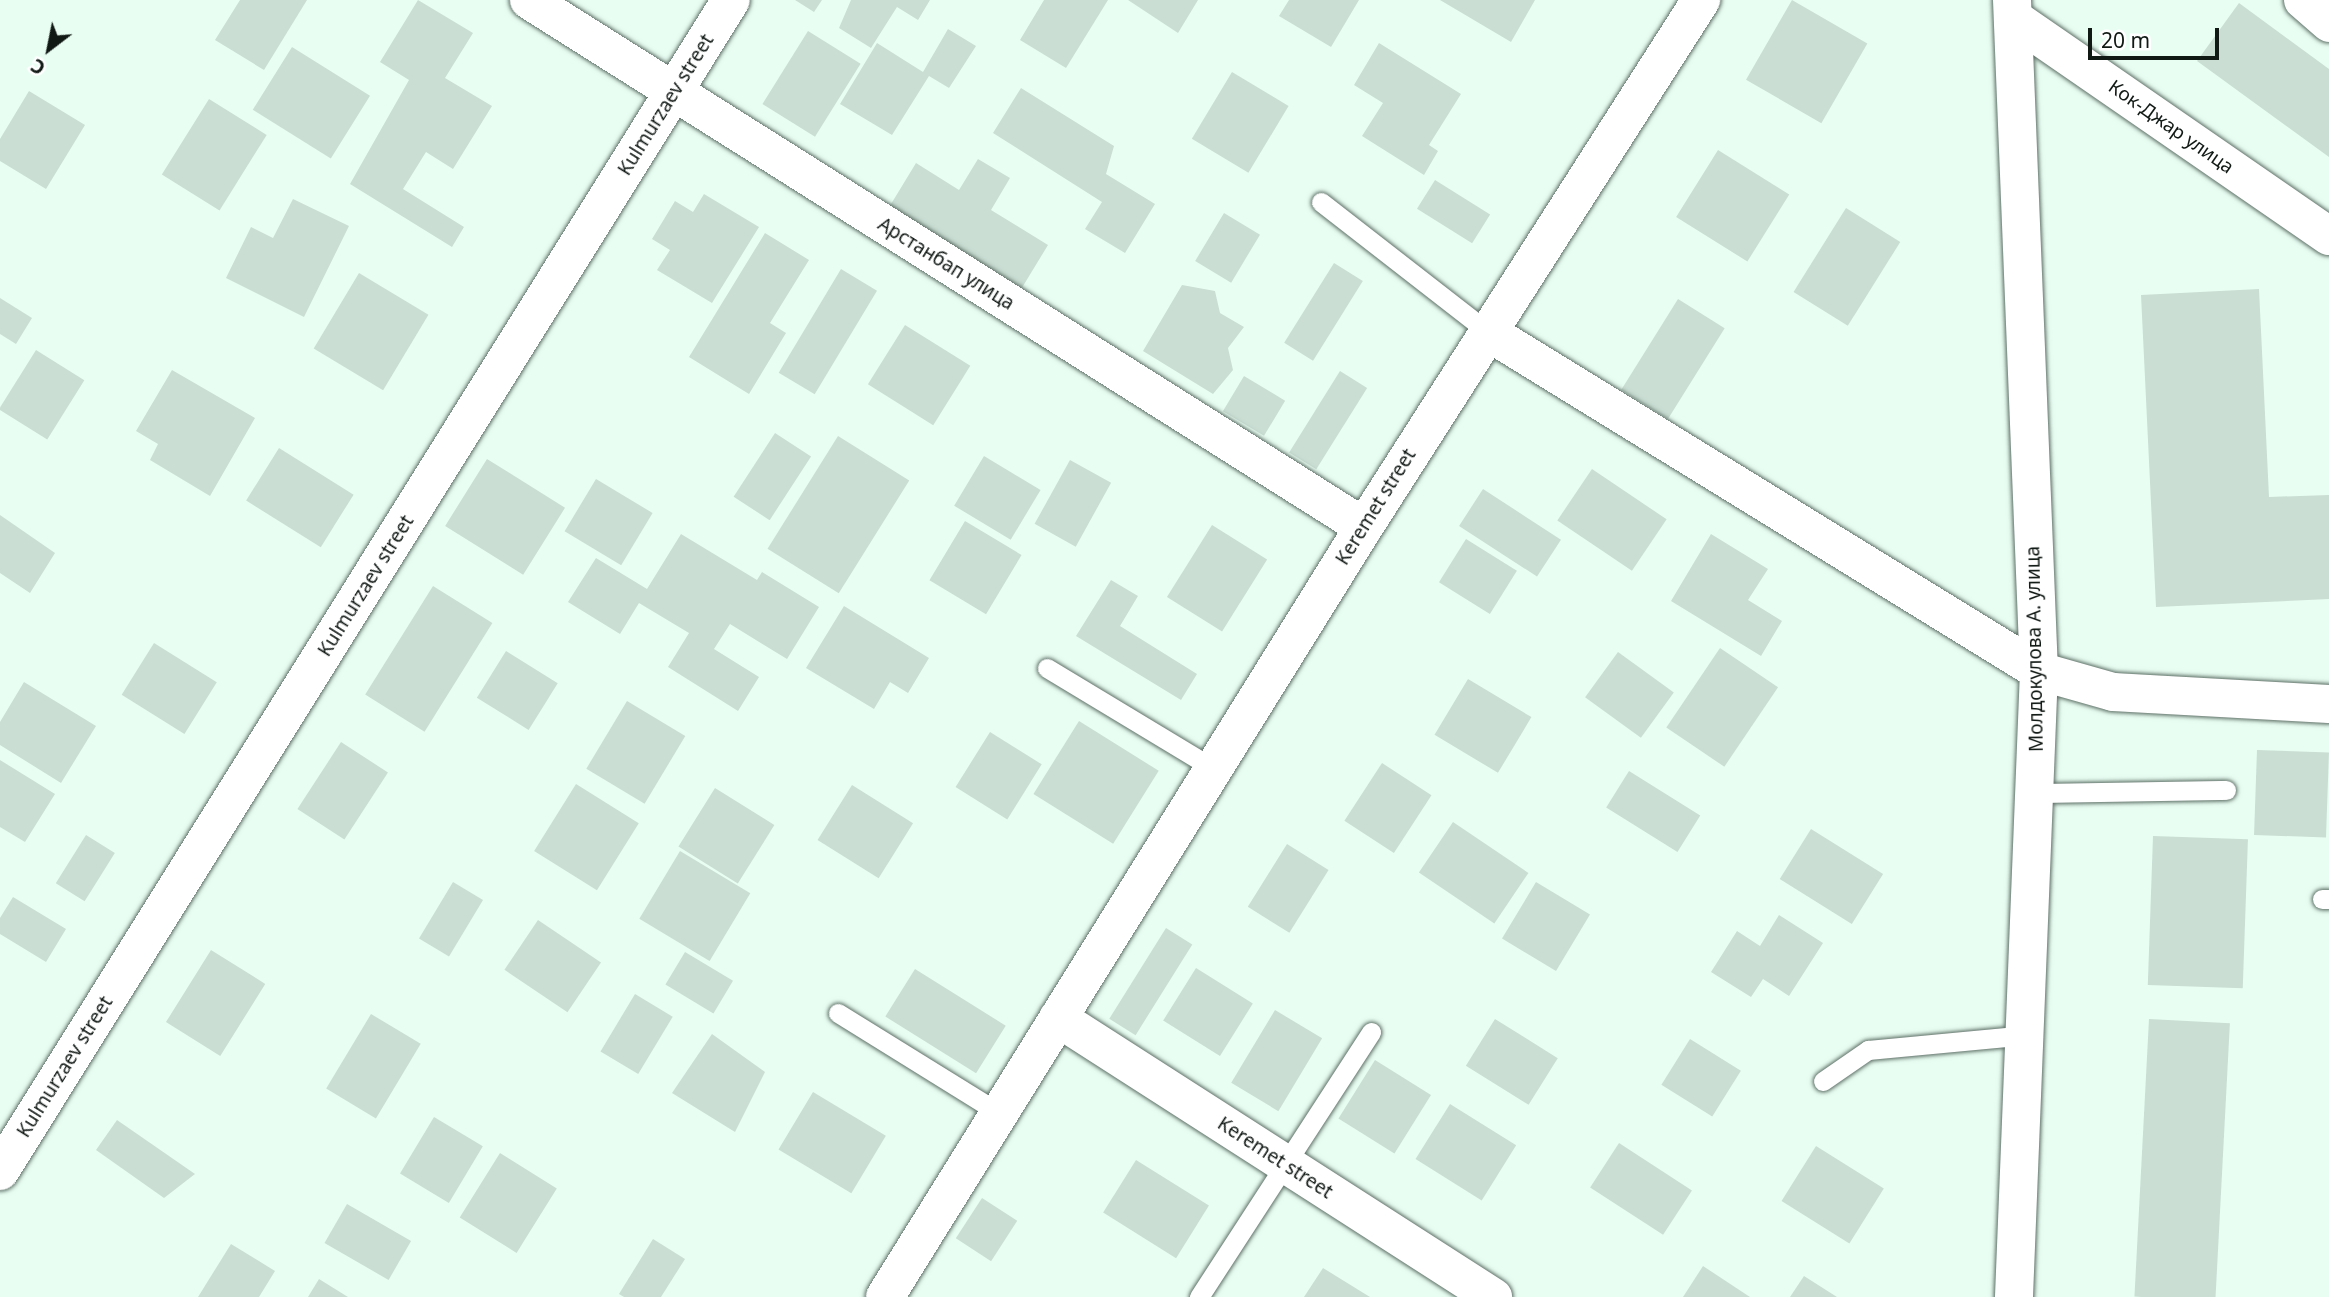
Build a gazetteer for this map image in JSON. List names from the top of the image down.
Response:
{
  "streets": {
    "street": [
      "Kulmurzaev street",
      "Кок-Джар улица",
      "Арстанбап улица",
      "Keremet street",
      "Молдокулова А. улица"
    ]
  },
  "crossings": [
    ["Kulmurzaev street", "Арстанбап улица"],
    ["Кок-Джар улица", "Молдокулова А. улица"],
    ["Арстанбап улица", "Keremet street"]
  ],
  "scale_bar": "20 m",
  "north": "bottom left"
}
